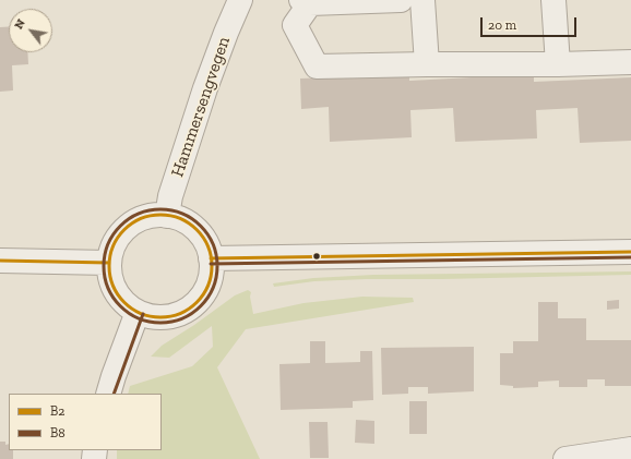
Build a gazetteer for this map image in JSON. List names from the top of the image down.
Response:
{
  "streets": {
    "street": ["Hammersengvegen"]
  },
  "lines": ["transit line B8", "transit line B2"],
  "legend": ["B2", "B8"],
  "scale_bar": "20 m",
  "north": "top left"
}
